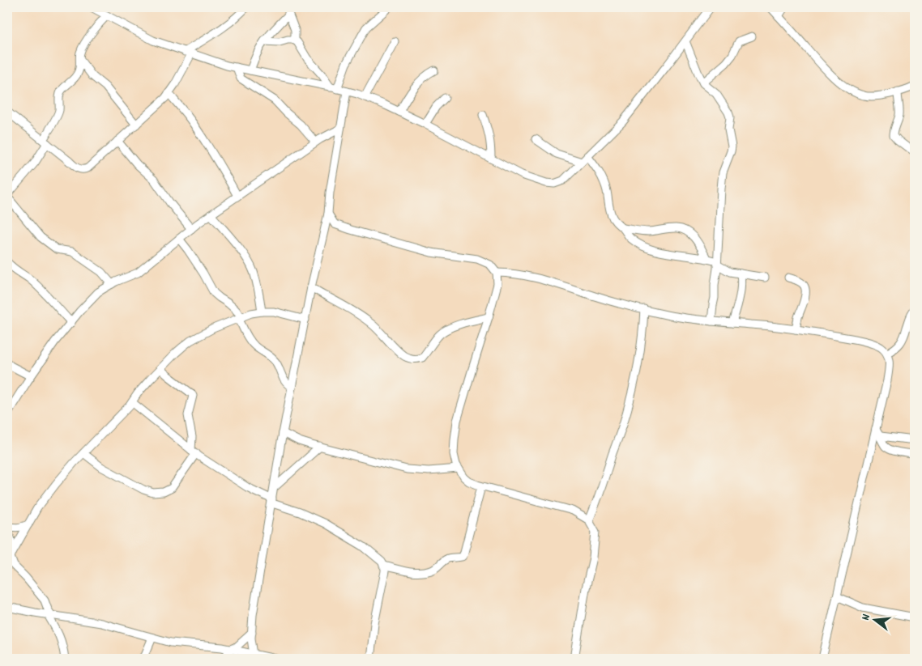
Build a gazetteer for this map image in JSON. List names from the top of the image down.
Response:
{
  "north": "left"
}
